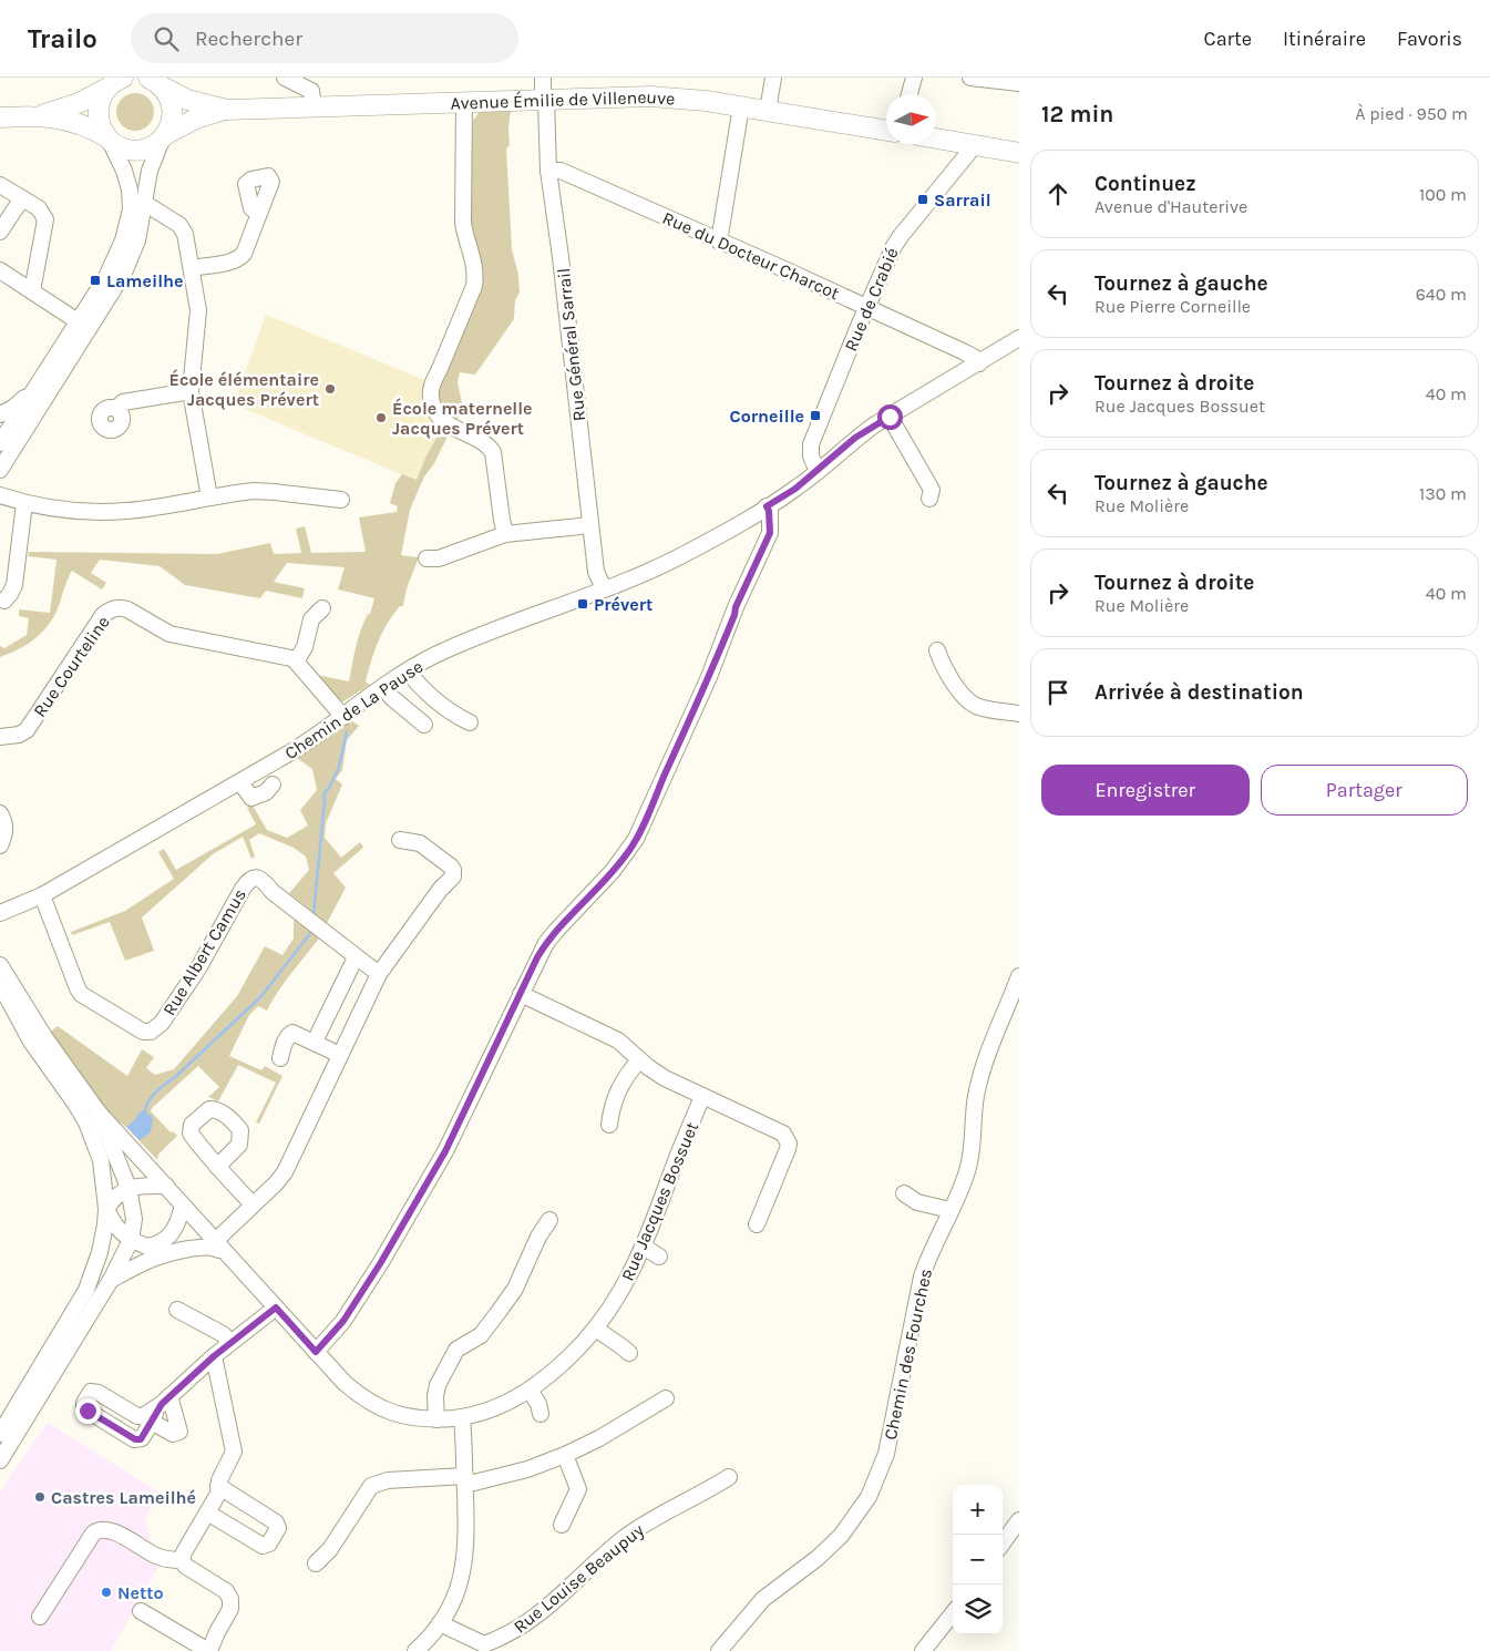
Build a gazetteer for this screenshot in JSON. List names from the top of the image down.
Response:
{
  "streets": {
    "main road": ["Avenue Émilie de Villeneuve"],
    "street": [
      "Rue du Docteur Charcot",
      "Rue de Crabié",
      "Rue Général Sarrail",
      "Rue Courteline",
      "Chemin de La Pause",
      "Rue Albert Camus",
      "Rue Jacques Bossuet",
      "Chemin des Fourches",
      "Rue Louise Beaupuy"
    ]
  },
  "crossings": [
    ["Avenue Émilie de Villeneuve", "Rue Général Sarrail"],
    ["Rue du Docteur Charcot", "Rue de Crabié"],
    ["Rue du Docteur Charcot", "Rue Général Sarrail"],
    ["Rue du Docteur Charcot", "Chemin de La Pause"],
    ["Rue de Crabié", "Chemin de La Pause"],
    ["Rue Général Sarrail", "Chemin de La Pause"],
    ["Chemin de La Pause", "Rue Albert Camus"]
  ],
  "places": {
    "transit": [
      "Sarrail",
      "Lameilhe",
      "Corneille",
      "Prévert"
    ],
    "other": [
      "École élémentaire Jacques Prévert",
      "École maternelle Jacques Prévert",
      "Castres Lameilhé",
      "Netto"
    ]
  },
  "north": "right",
  "page": {
    "header": "Trailo",
    "search": "Rechercher",
    "nav": ["Carte", "Itinéraire", "Favoris"],
    "heading": ["12 min", "À pied · 950 m"],
    "list": [
      ["Continuez", "Avenue d'Hauterive", "100 m"],
      ["Tournez à gauche", "Rue Pierre Corneille", "640 m"],
      ["Tournez à droite", "Rue Jacques Bossuet", "40 m"],
      ["Tournez à gauche", "Rue Molière", "130 m"],
      ["Tournez à droite", "Rue Molière", "40 m"],
      "Arrivée à destination"
    ],
    "buttons": ["Enregistrer", "Partager"],
    "map_buttons": ["+", "−"]
  }
}
